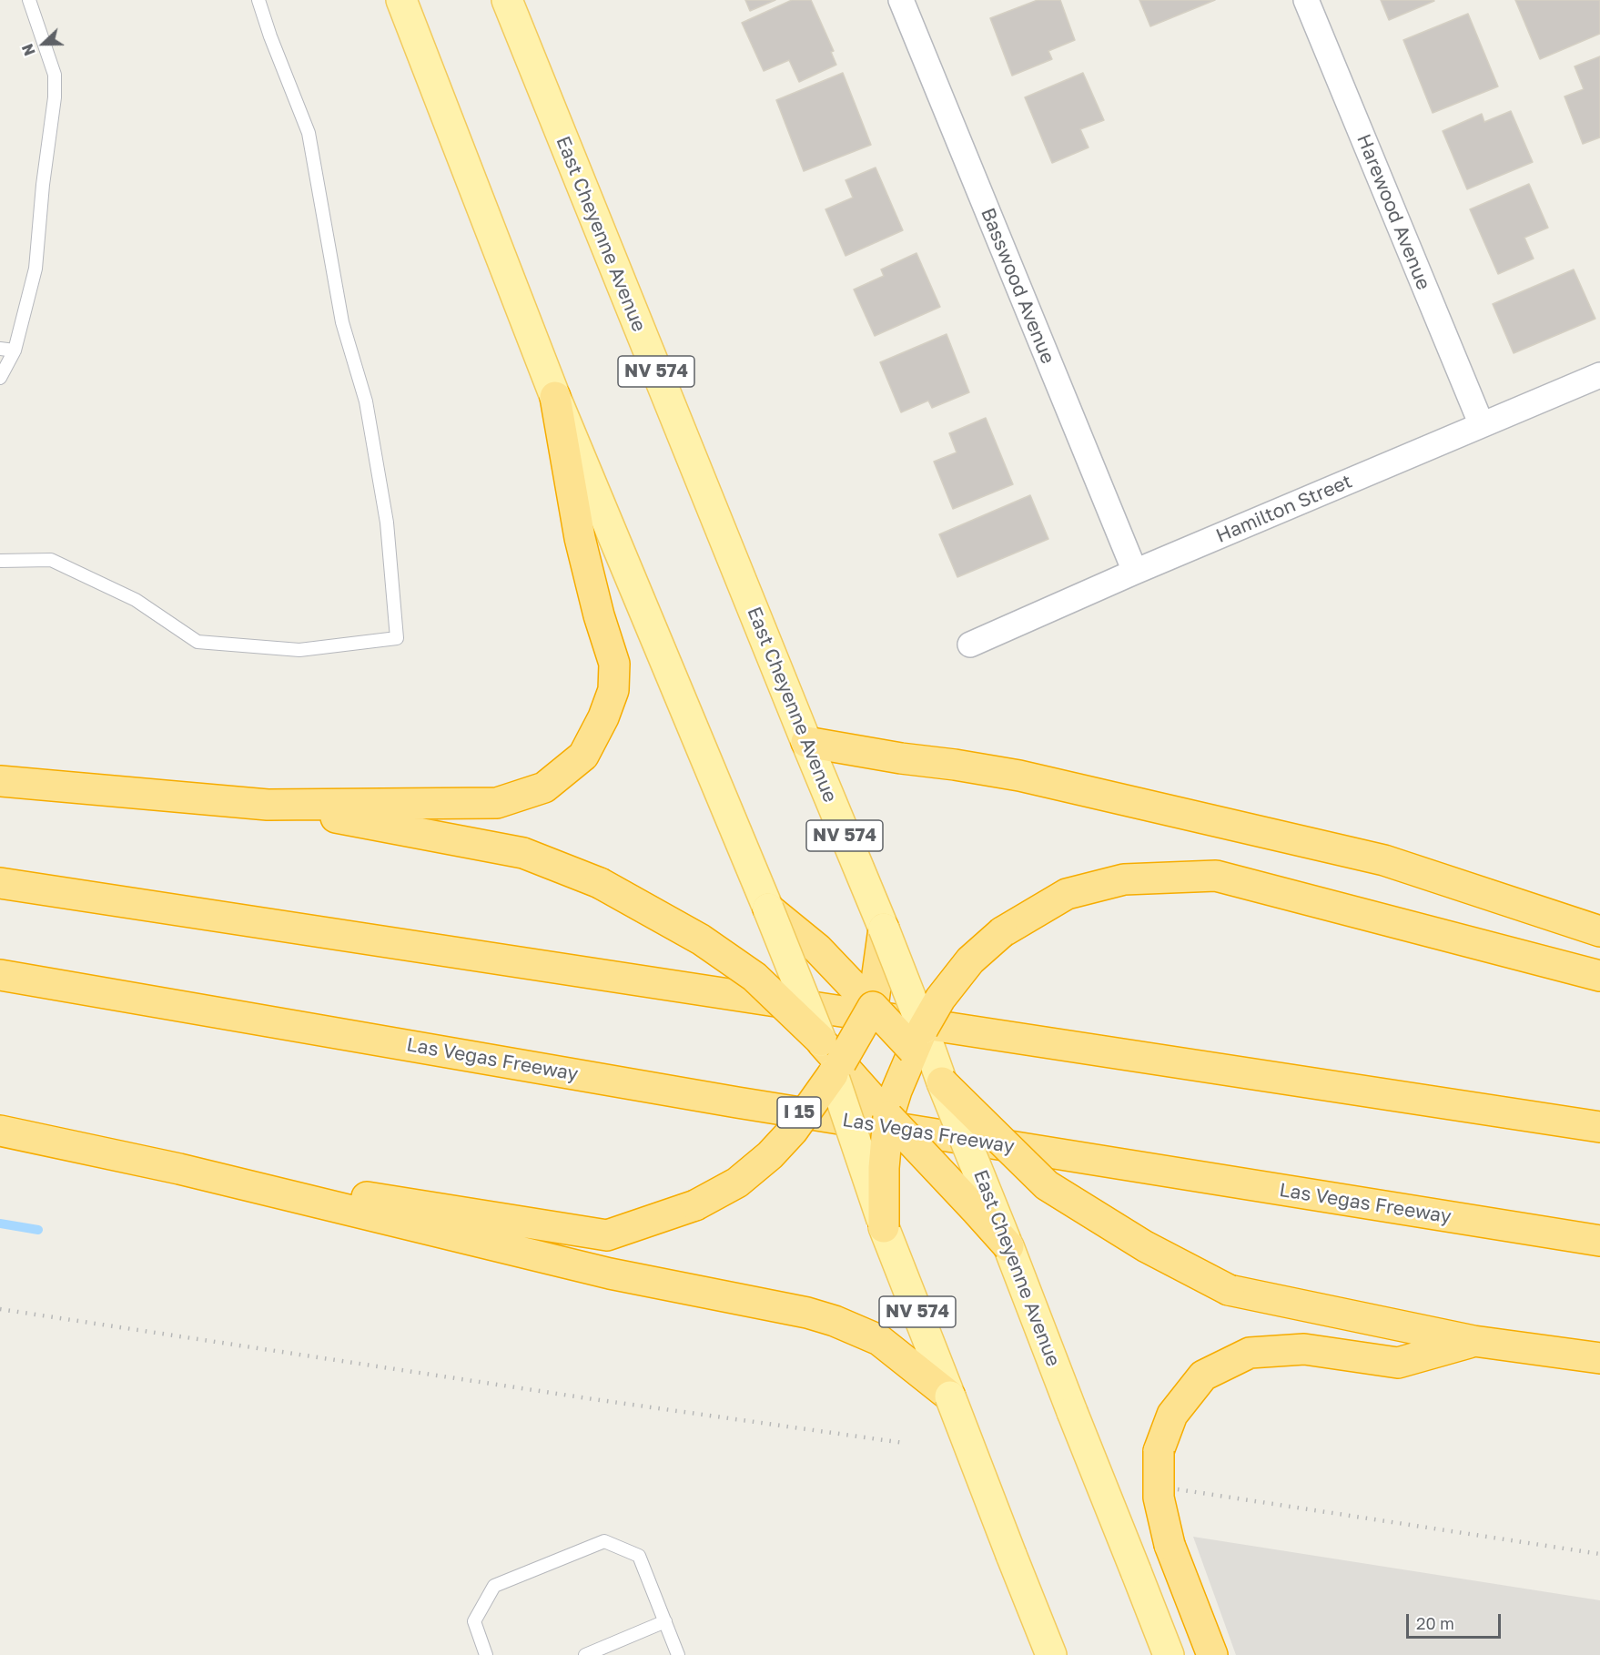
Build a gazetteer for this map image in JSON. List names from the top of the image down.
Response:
{
  "streets": {
    "highway": ["Las Vegas Freeway", "I 15"],
    "main road": ["East Cheyenne Avenue", "NV 574"],
    "street": ["Harewood Avenue", "Basswood Avenue", "Hamilton Street"]
  },
  "crossings": [
    ["Harewood Avenue", "Hamilton Street"],
    ["Basswood Avenue", "Hamilton Street"]
  ],
  "scale_bar": "20 m",
  "north": "left"
}
